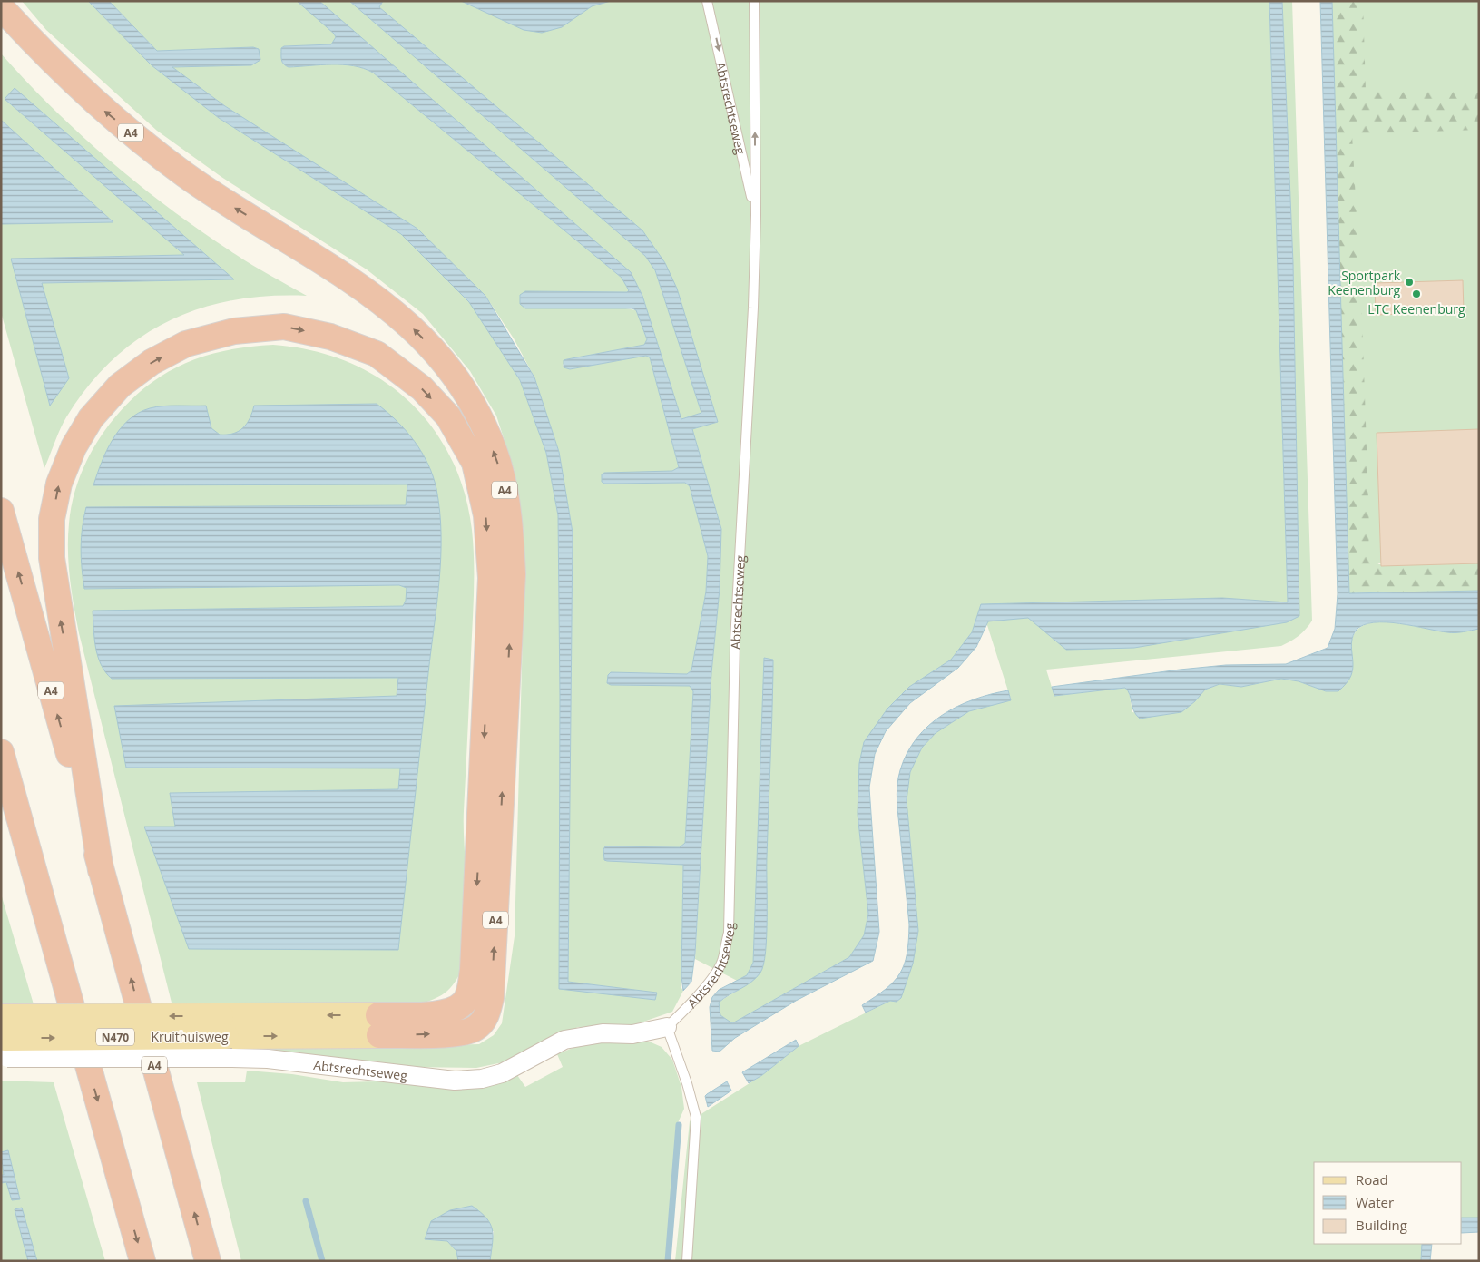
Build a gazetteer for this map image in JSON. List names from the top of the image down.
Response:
{
  "streets": {
    "highway": ["A4"],
    "main road": ["Kruithuisweg", "N470"],
    "street": ["Abtsrechtseweg"]
  },
  "crossings": [
    ["Abtsrechtseweg", "Kruithuisweg"],
    ["A4", "Kruithuisweg"]
  ],
  "places": ["Sportpark Keenenburg", "LTC Keenenburg"],
  "legend": ["Road", "Water", "Building"]
}
